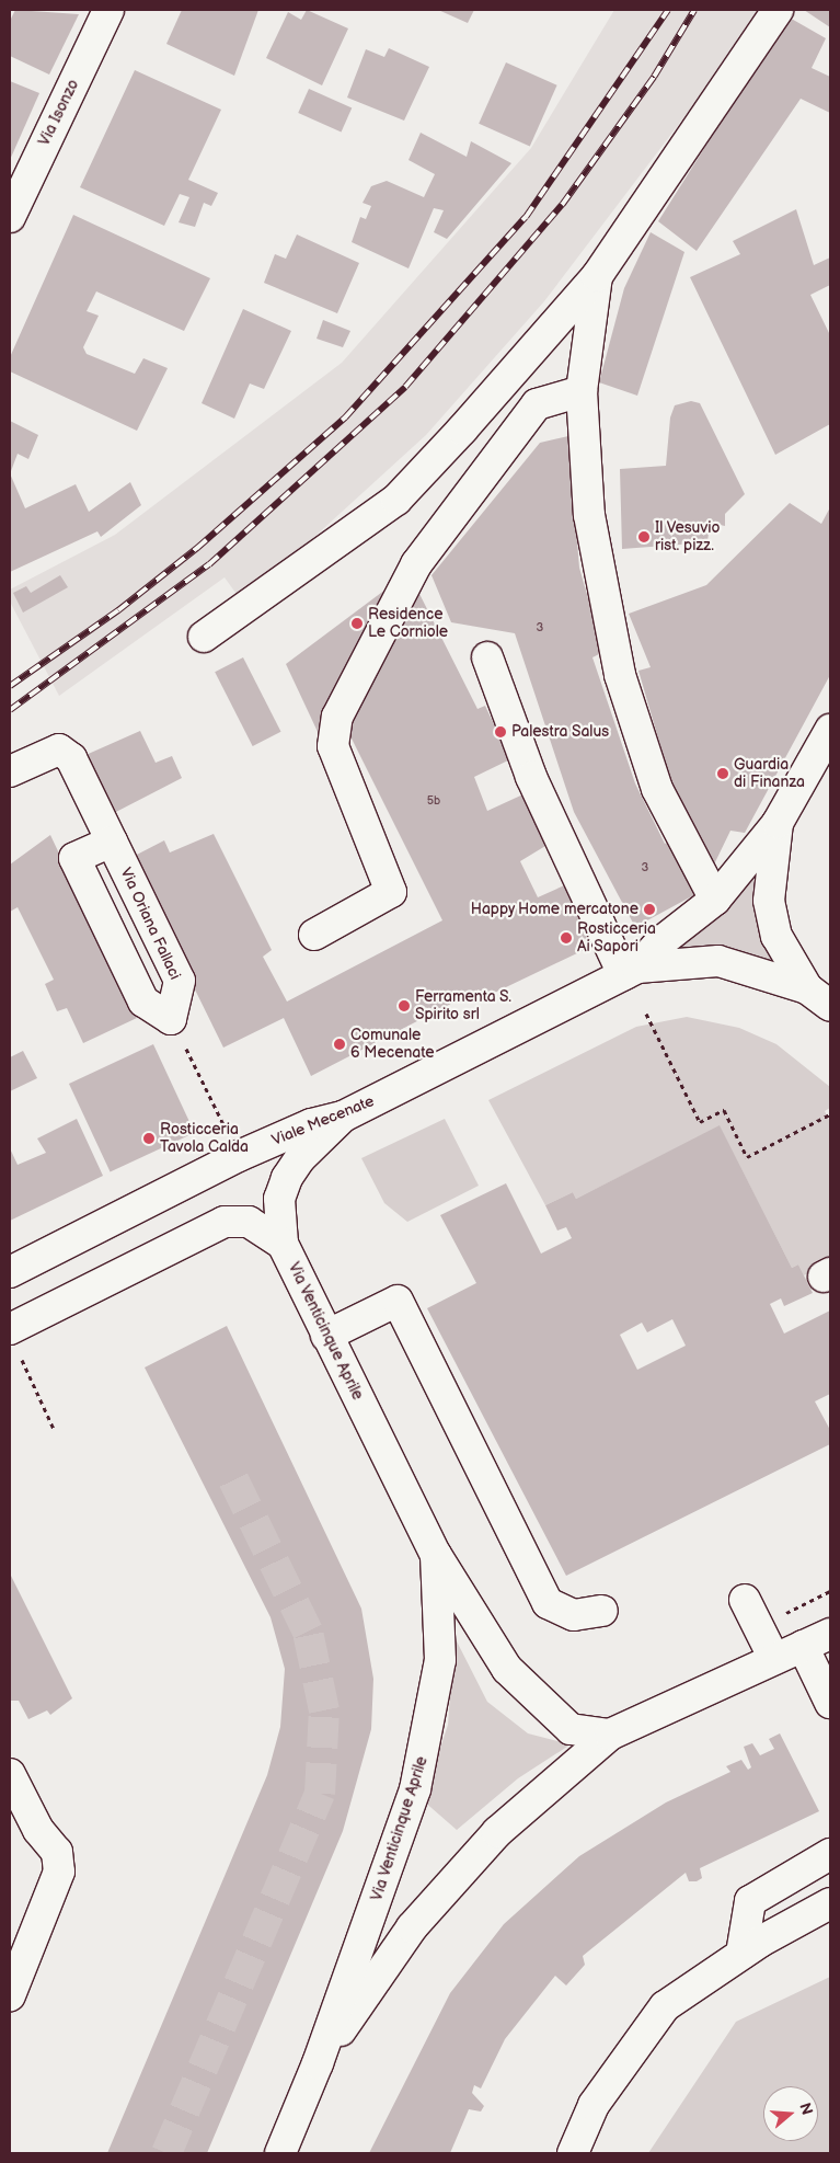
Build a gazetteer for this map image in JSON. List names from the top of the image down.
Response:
{
  "streets": {
    "main road": [
      "Via Isonzo",
      "Via Oriana Fallaci",
      "Viale Mecenate",
      "Via Venticinque Aprile"
    ]
  },
  "crossings": [
    ["Viale Mecenate", "Via Venticinque Aprile"]
  ],
  "places": [
    "Il Vesuvio rist. pizz.",
    "Residence Le Corniole",
    "Palestra Salus",
    "Guardia di Finanza",
    "Happy Home mercatone",
    "Rosticceria Ai Sapori",
    "Ferramenta S. Spirito srl",
    "Comunale 6 Mecenate",
    "Rosticceria Tavola Calda"
  ],
  "house_numbers": ["3", "5b", "3"],
  "north": "right"
}
